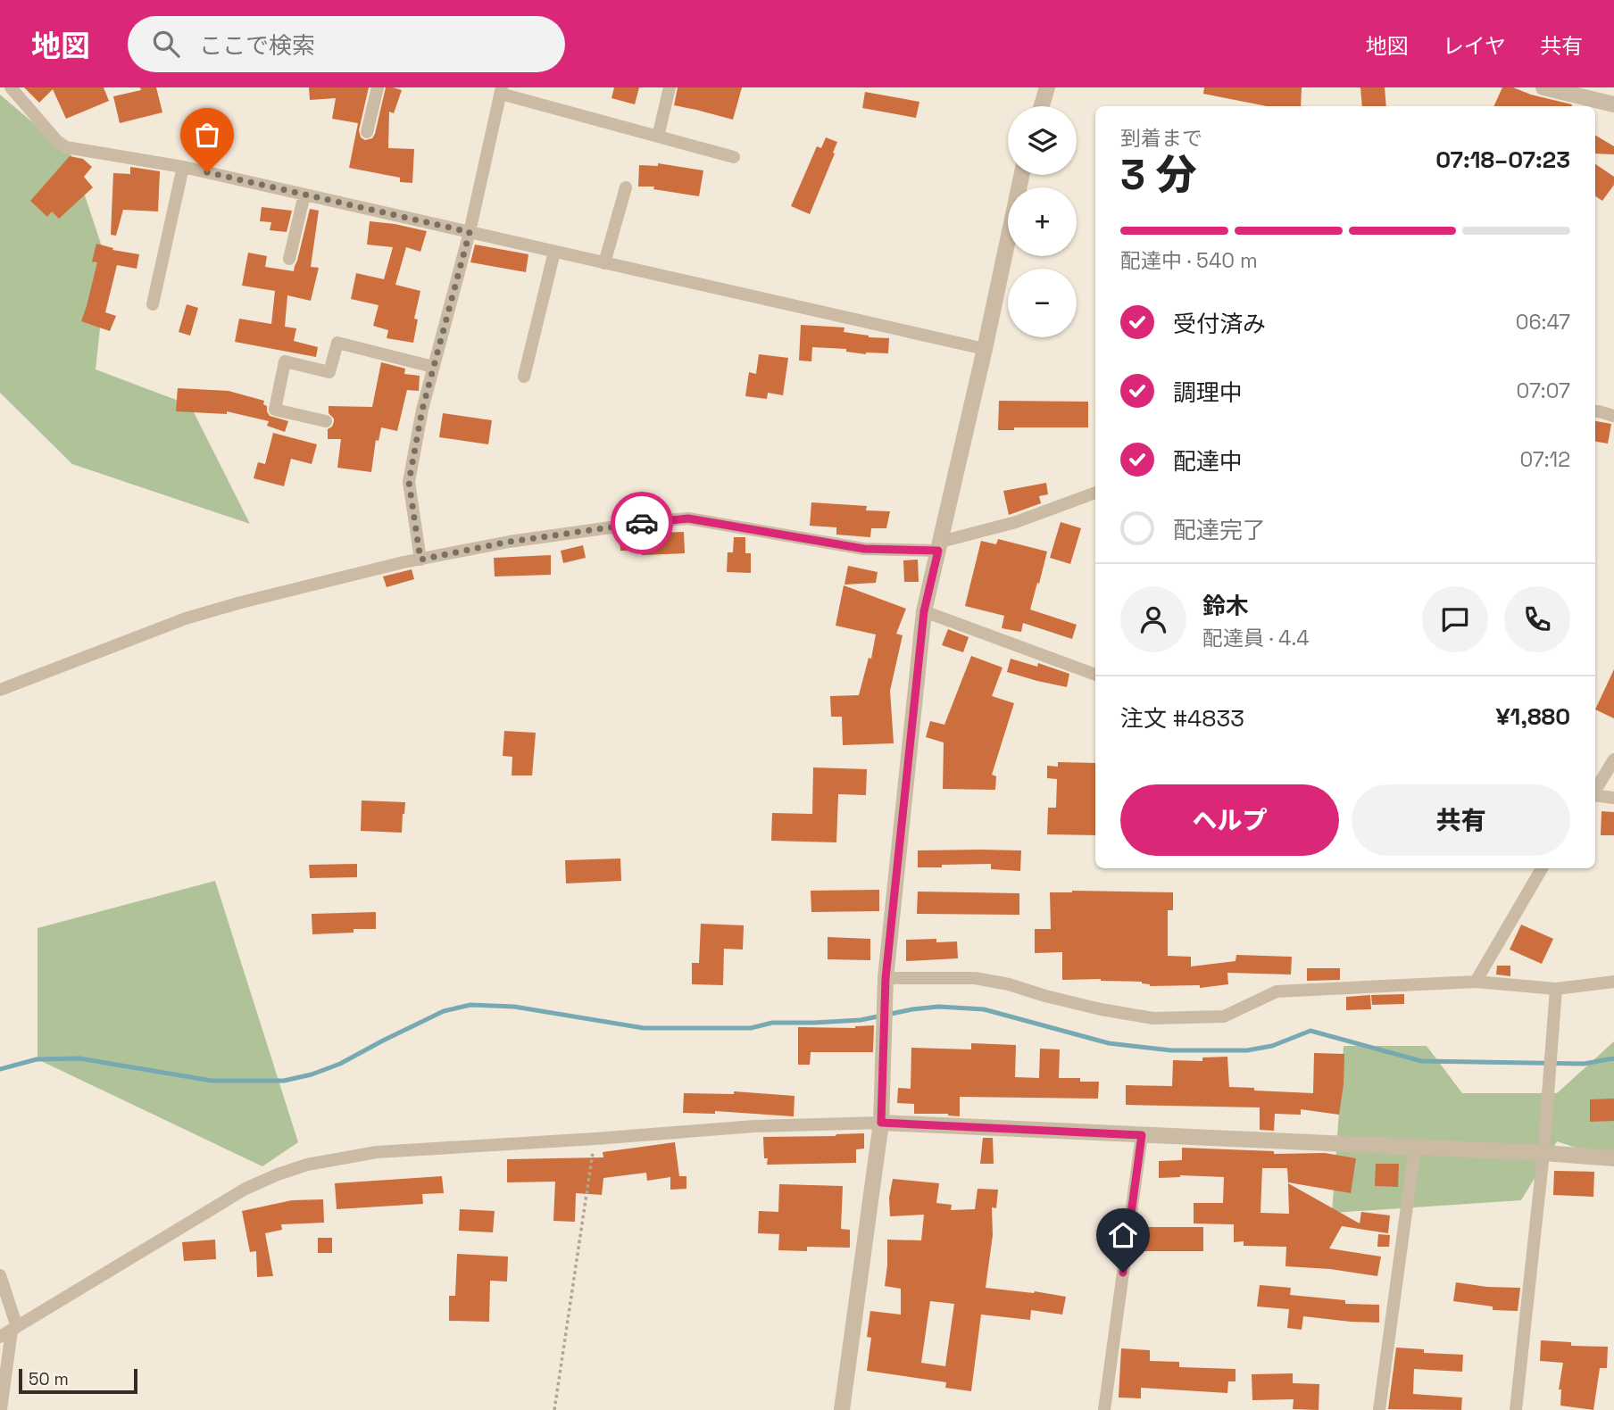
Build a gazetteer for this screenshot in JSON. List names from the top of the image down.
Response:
{
  "scale_bar": "50 m",
  "page": {
    "header": "地図",
    "search": "ここで検索",
    "nav": ["地図", "レイヤ", "共有"],
    "map_buttons": ["+", "−"],
    "heading": ["3 分", "到着まで", "07:18–07:23"],
    "panel": [
      "鈴木",
      "配達員 · 4.4",
      "注文 #4833",
      "¥1,880"
    ],
    "bar": "配達中 · 540 m",
    "list": [
      ["受付済み", "06:47"],
      ["調理中", "07:07"],
      ["配達中", "07:12"],
      "配達完了"
    ],
    "buttons": ["ヘルプ", "共有"],
    "scale": "50 m"
  }
}
